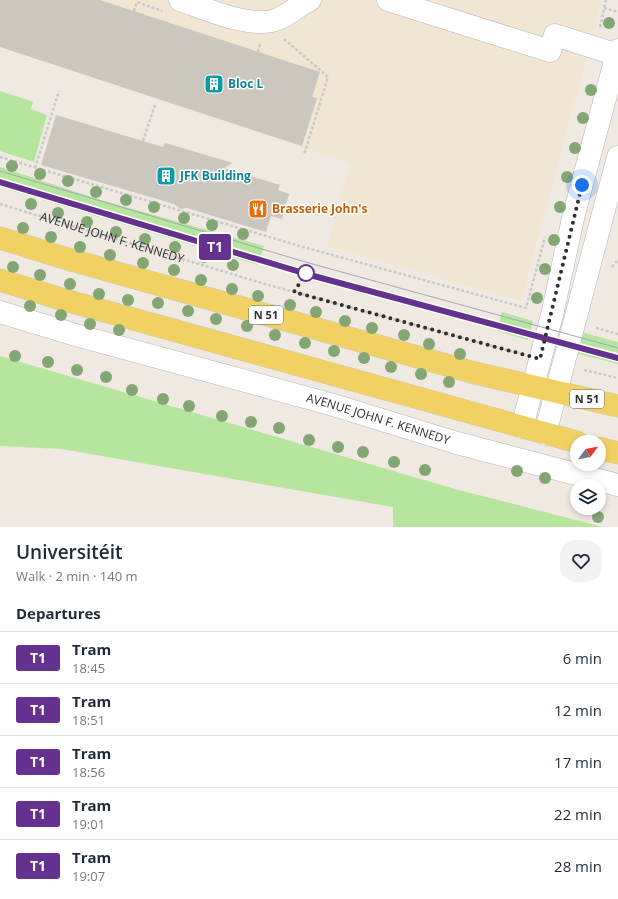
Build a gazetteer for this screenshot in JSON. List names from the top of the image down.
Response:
{
  "streets": {
    "main road": ["N 51"],
    "street": ["AVENUE JOHN F. KENNEDY"]
  },
  "places": {
    "building": ["Bloc L", "JFK Building"],
    "restaurant": ["Brasserie John's"]
  },
  "lines": ["tram line T1"],
  "north": "top right",
  "page": {
    "on_map": "T1",
    "heading": [
      ["Universitéit", "Walk · 2 min · 140 m"],
      "Departures"
    ],
    "list": [
      {
        "mark": "T1",
        "name": "Tram",
        "note": "18:45",
        "value": "6 min"
      },
      {
        "mark": "T1",
        "name": "Tram",
        "note": "18:51",
        "value": "12 min"
      },
      {
        "mark": "T1",
        "name": "Tram",
        "note": "18:56",
        "value": "17 min"
      },
      {
        "mark": "T1",
        "name": "Tram",
        "note": "19:01",
        "value": "22 min"
      },
      {
        "mark": "T1",
        "name": "Tram",
        "note": "19:07",
        "value": "28 min"
      }
    ]
  }
}
